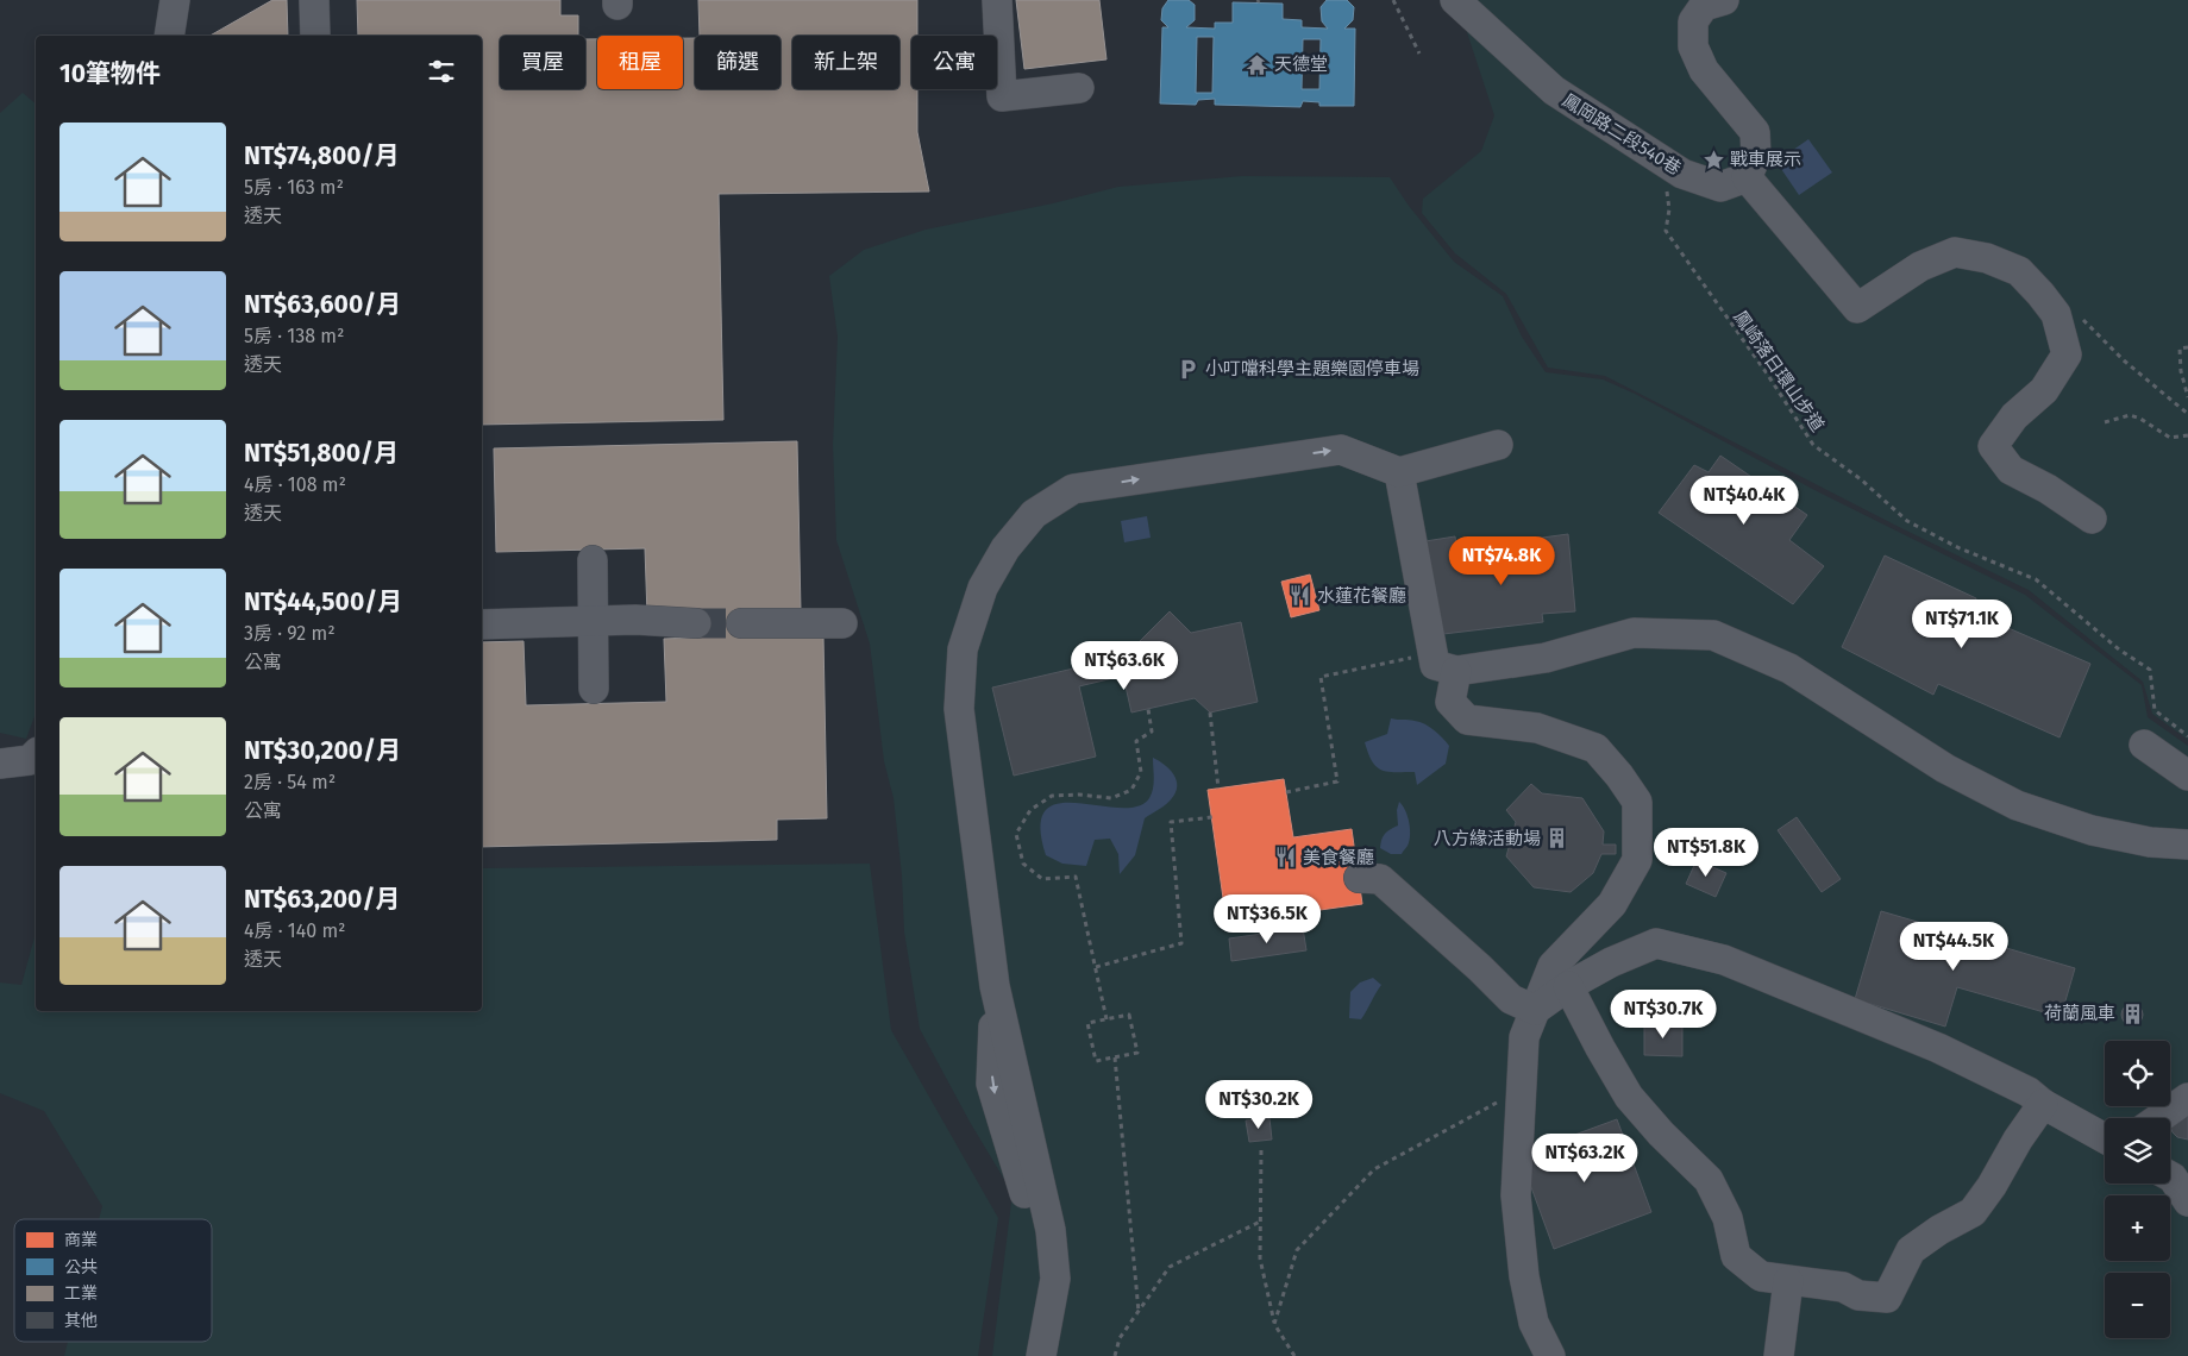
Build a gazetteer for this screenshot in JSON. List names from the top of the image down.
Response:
{
  "streets": {
    "lane": ["鳳岡路二段540巷"],
    "path": ["鳳崎落日環山步道"]
  },
  "crossings": [
    ["鳳岡路二段540巷", "鳳崎落日環山步道"]
  ],
  "places": {
    "temple": ["天德堂"],
    "place": ["戰車展示"],
    "parking": ["小叮噹科學主題樂園停車場"],
    "restaurant": ["水蓮花餐廳", "美食餐廳"],
    "building": ["八方緣活動場", "荷蘭風車"]
  },
  "legend": [
    "商業",
    "公共",
    "工業",
    "其他"
  ],
  "page": {
    "chip": [
      "買屋",
      "租屋",
      "篩選",
      "新上架",
      "公寓"
    ],
    "heading": "10筆物件",
    "list": [
      {
        "name": "NT$74,800/月",
        "note": "5房 · 163 m² · 透天"
      },
      {
        "name": "NT$63,600/月",
        "note": "5房 · 138 m² · 透天"
      },
      {
        "name": "NT$51,800/月",
        "note": "4房 · 108 m² · 透天"
      },
      {
        "name": "NT$44,500/月",
        "note": "3房 · 92 m² · 公寓"
      },
      {
        "name": "NT$30,200/月",
        "note": "2房 · 54 m² · 公寓"
      },
      {
        "name": "NT$63,200/月",
        "note": "4房 · 140 m² · 透天"
      }
    ],
    "price": [
      "NT$40.4K",
      "NT$74.8K",
      "NT$71.1K",
      "NT$63.6K",
      "NT$51.8K",
      "NT$36.5K",
      "NT$44.5K",
      "NT$30.7K",
      "NT$30.2K",
      "NT$63.2K"
    ],
    "map_buttons": ["+", "−"]
  }
}
